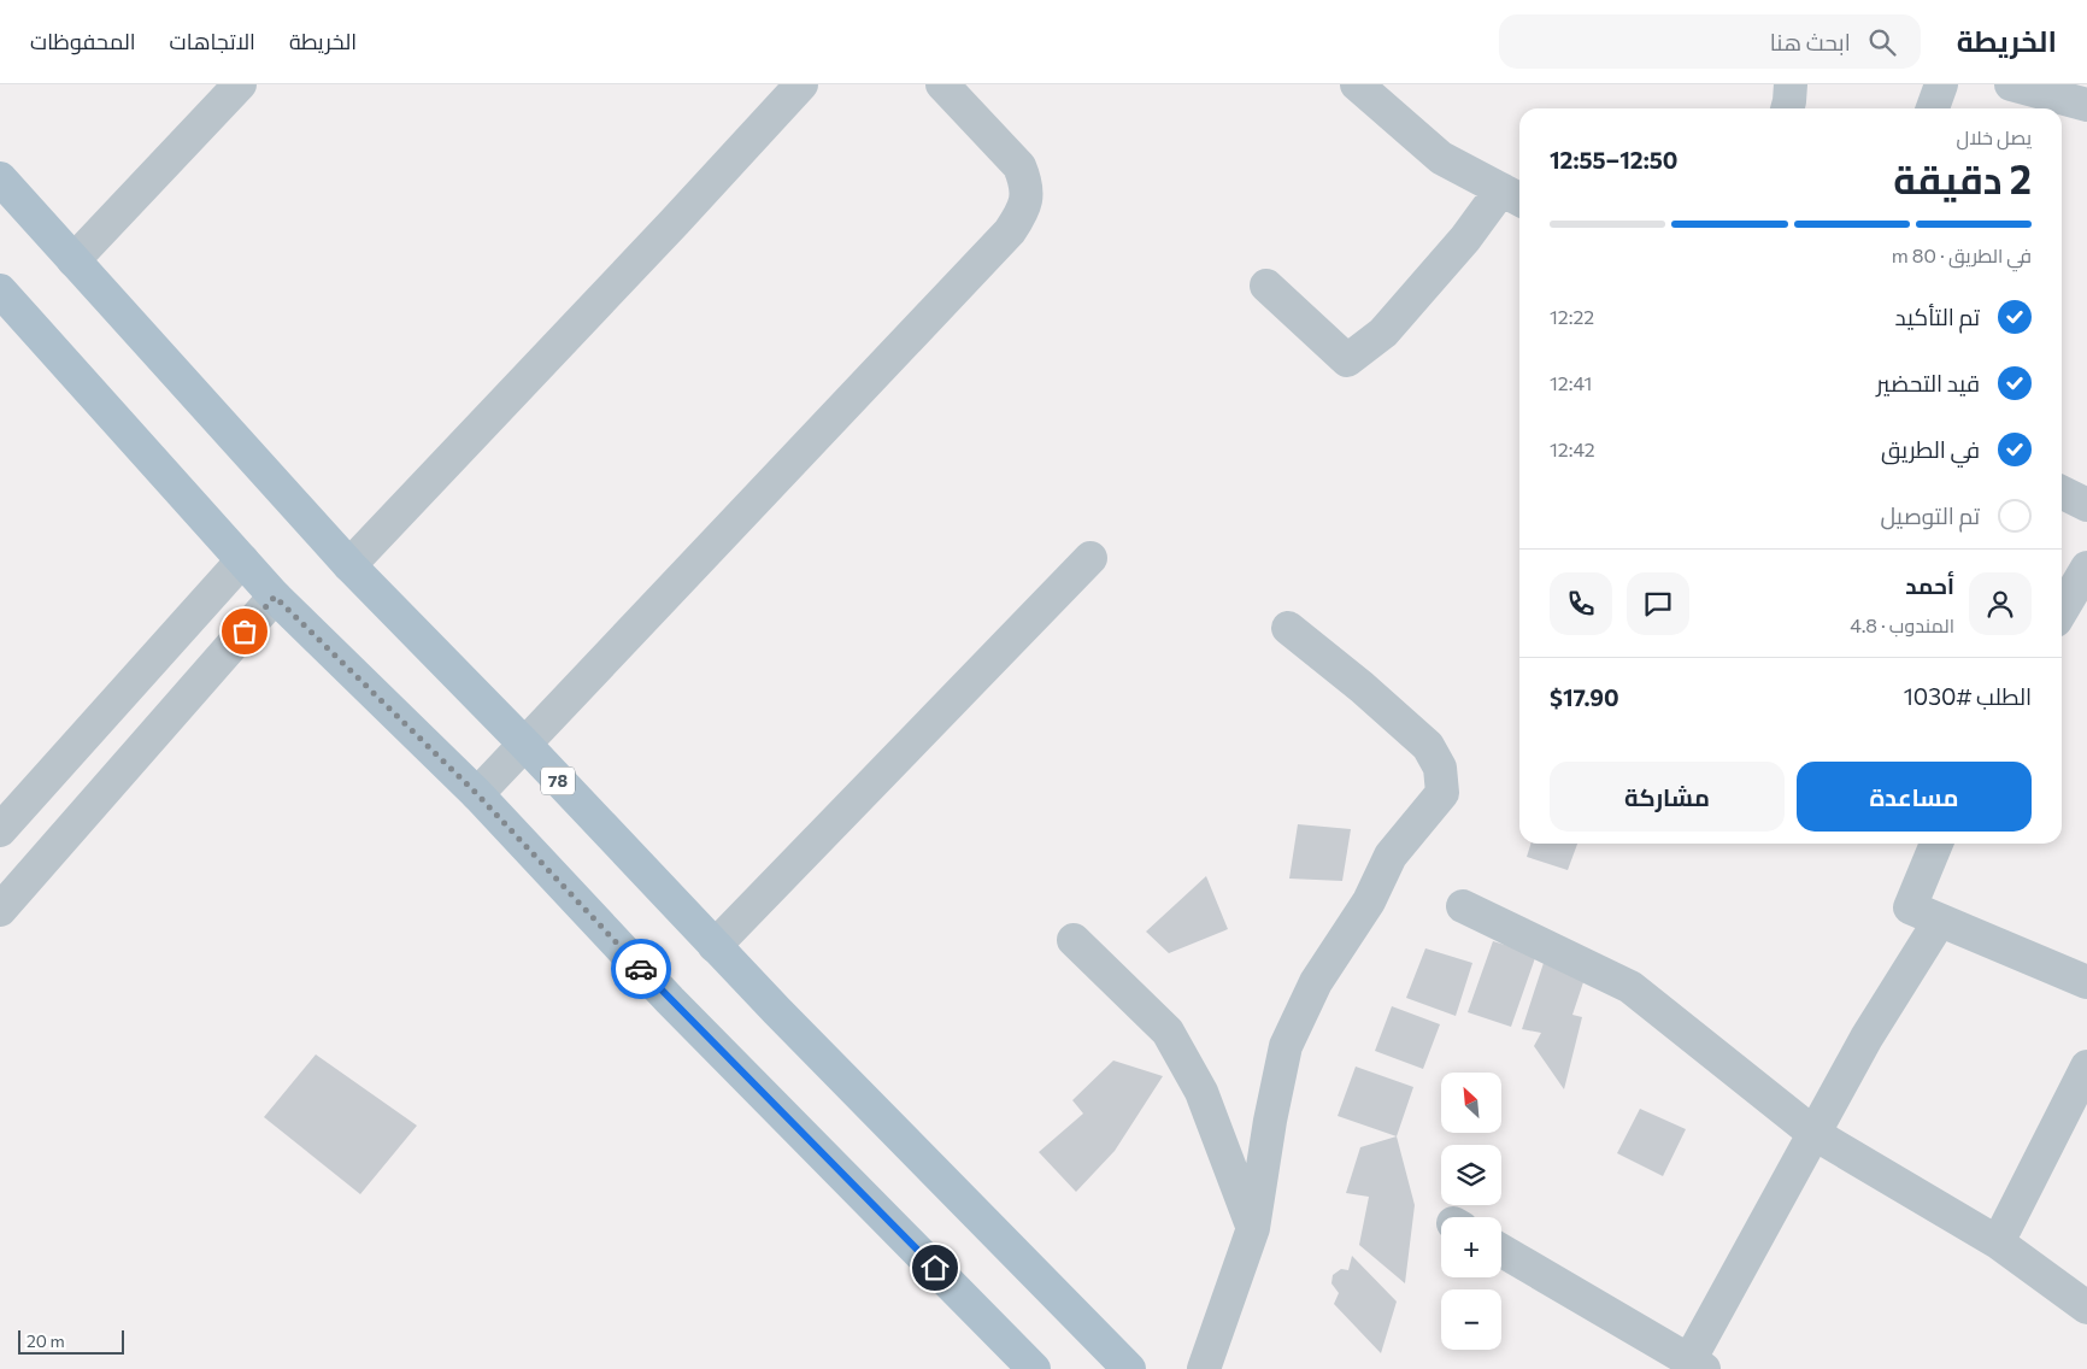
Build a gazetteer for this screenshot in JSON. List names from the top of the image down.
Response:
{
  "streets": {
    "main road": ["78"]
  },
  "scale_bar": "20 m",
  "north": "top left",
  "page": {
    "header": "الخريطة",
    "search": "ابحث هنا",
    "nav": ["الخريطة", "الاتجاهات", "المحفوظات"],
    "heading": ["2 دقيقة", "يصل خلال", "12:50–12:55"],
    "panel": [
      "أحمد",
      "المندوب · 4.8",
      "الطلب #1030",
      "$17.90"
    ],
    "bar": "في الطريق · 80 m",
    "list": [
      ["تم التأكيد", "12:22"],
      ["قيد التحضير", "12:41"],
      ["في الطريق", "12:42"],
      "تم التوصيل"
    ],
    "buttons": ["مساعدة", "مشاركة"],
    "map_buttons": ["+", "−"],
    "scale": "20 m"
  }
}
